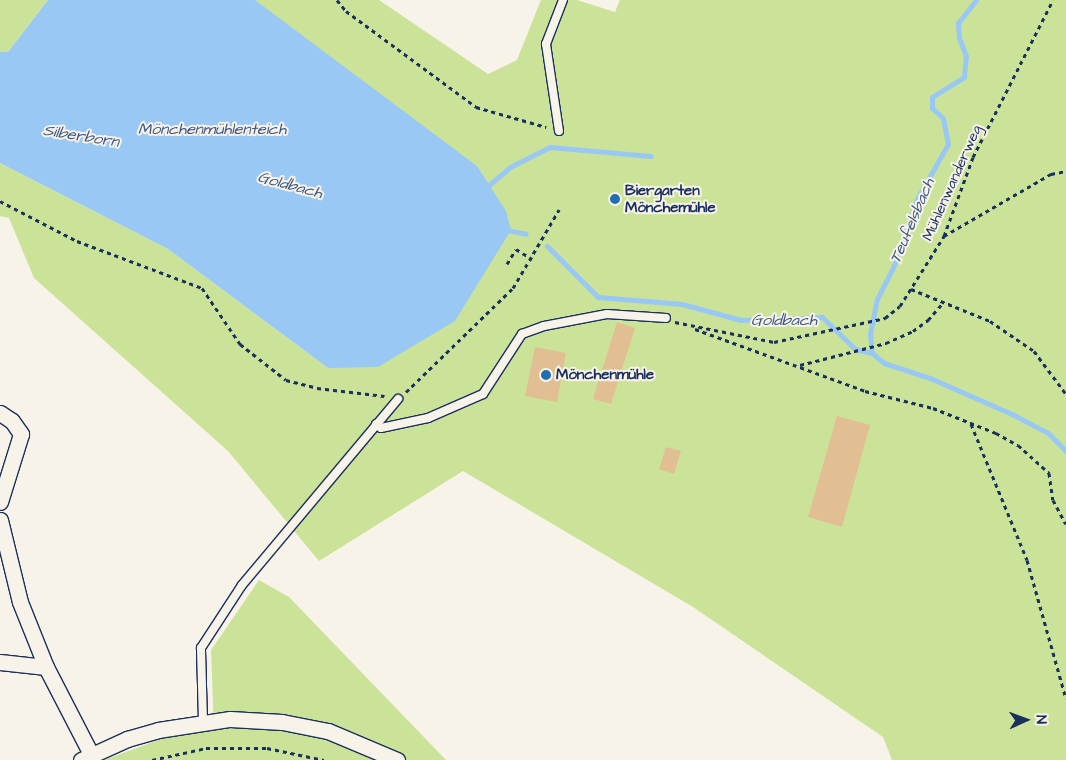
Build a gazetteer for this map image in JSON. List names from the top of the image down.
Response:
{
  "streets": {
    "path": ["Mühlenwanderweg"]
  },
  "water": [
    "Mönchenmühlenteich",
    "Silberborn",
    "Goldbach",
    "Teufelsbach"
  ],
  "places": ["Biergarten Mönchemühle", "Mönchenmühle"],
  "north": "right"
}
